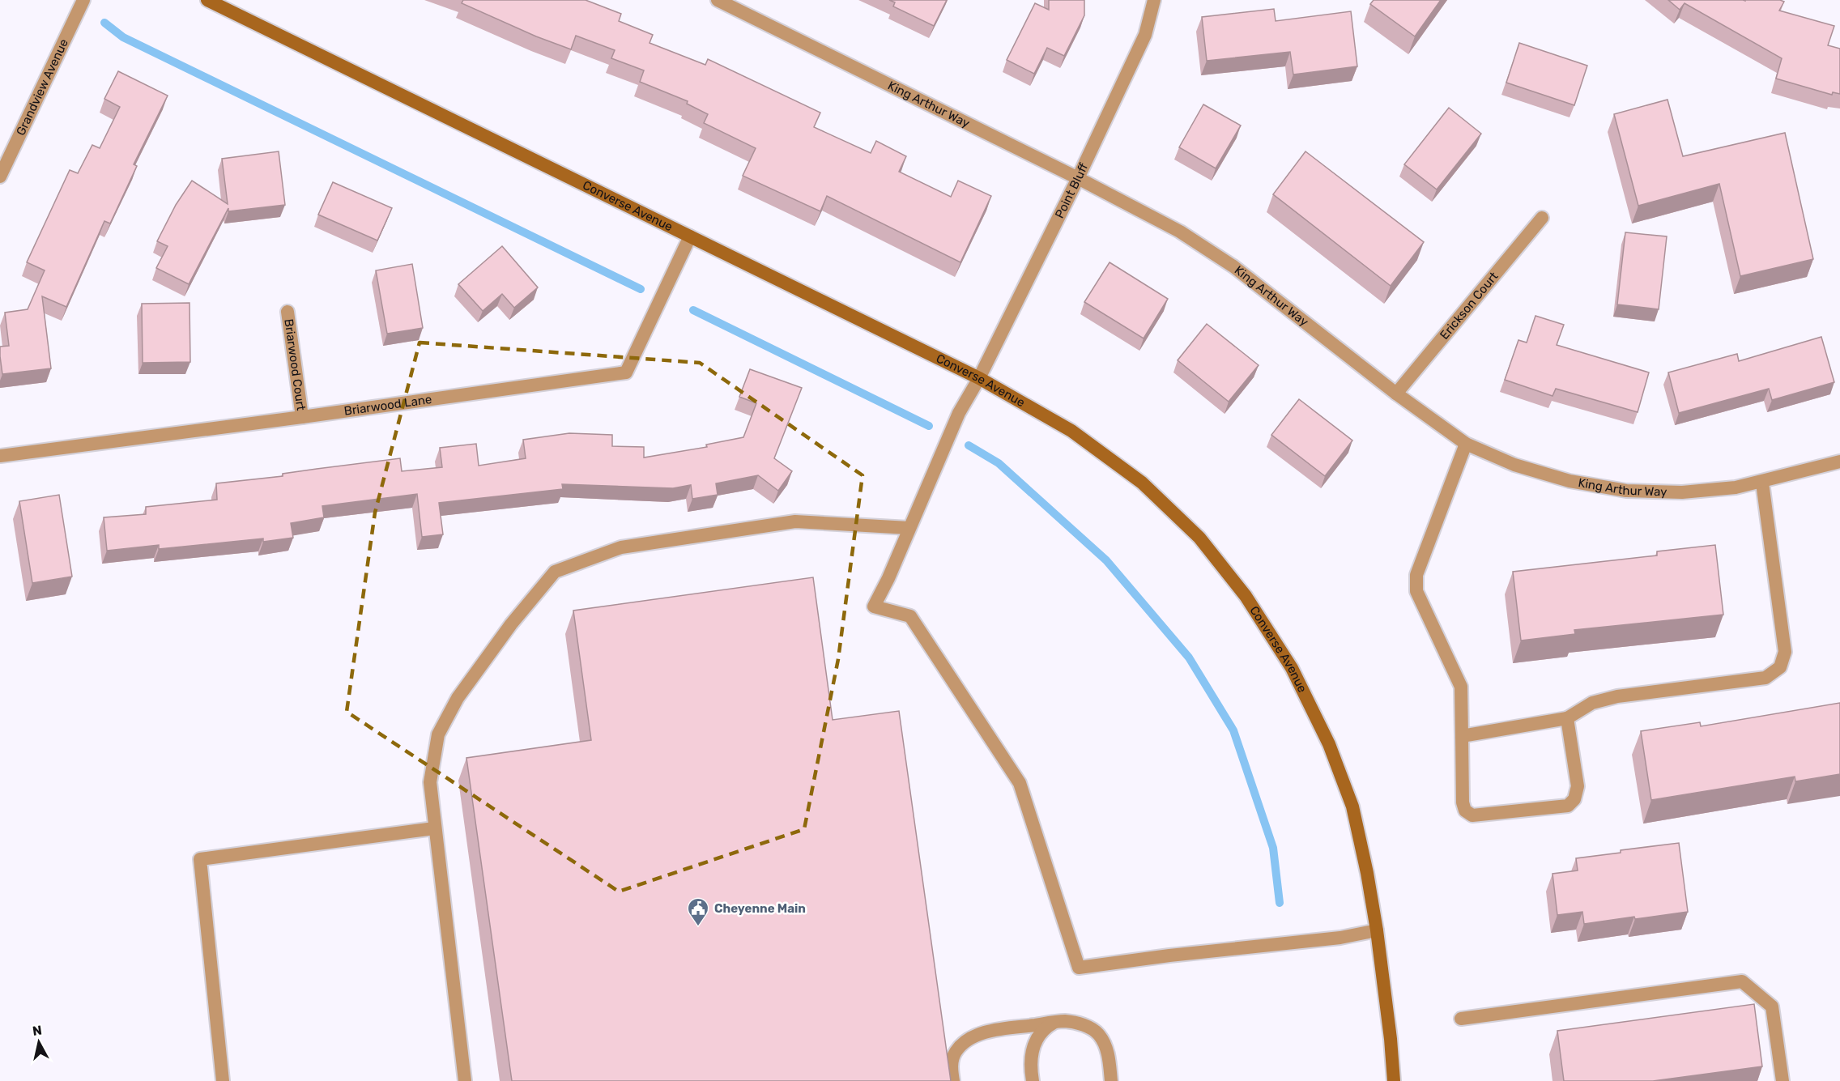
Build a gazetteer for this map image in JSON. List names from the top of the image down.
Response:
{
  "streets": {
    "main road": ["Converse Avenue"],
    "street": [
      "Grandview Avenue",
      "King Arthur Way",
      "Point Bluff",
      "Erickson Court",
      "Briarwood Court",
      "Briarwood Lane"
    ]
  },
  "crossings": [
    ["King Arthur Way", "Point Bluff"],
    ["King Arthur Way", "Erickson Court"],
    ["Point Bluff", "Converse Avenue"],
    ["Converse Avenue", "Briarwood Lane"],
    ["Briarwood Court", "Briarwood Lane"]
  ],
  "places": {
    "public building": ["Cheyenne Main"]
  },
  "north": "top"
}
